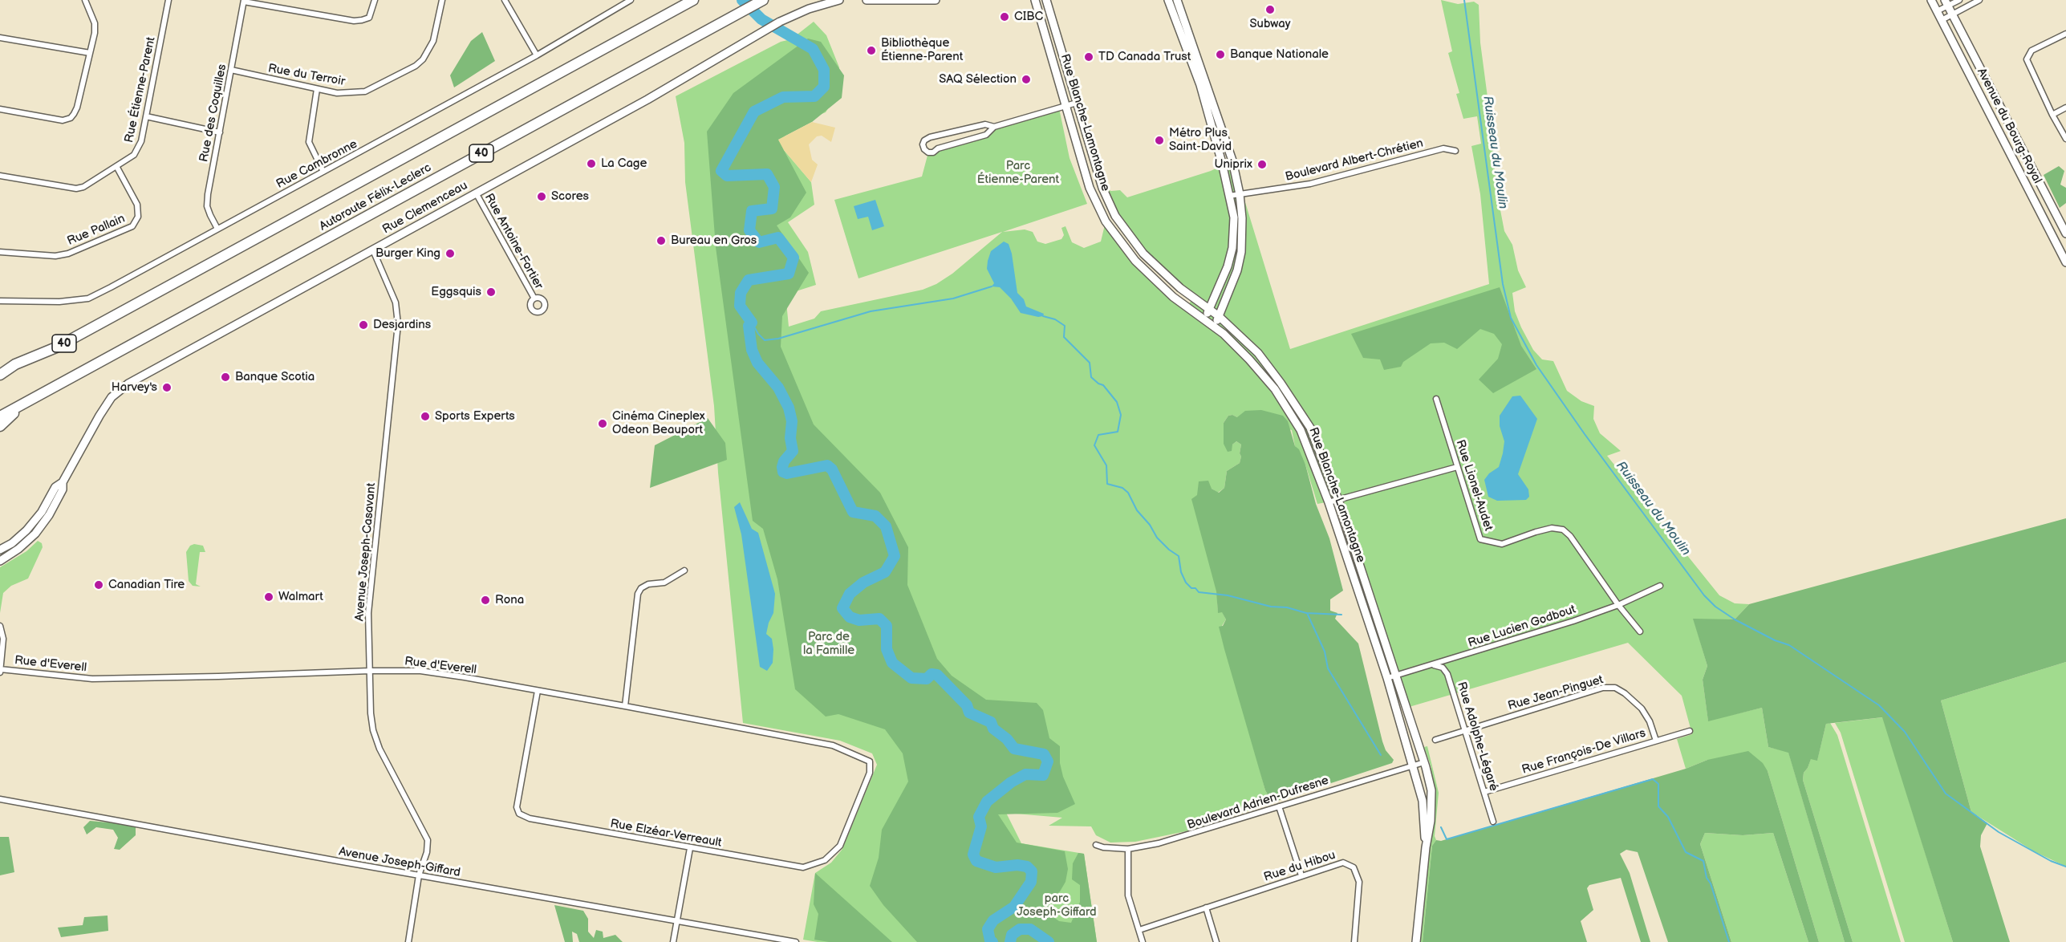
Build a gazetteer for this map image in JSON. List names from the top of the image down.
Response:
{
  "streets": {
    "highway": ["40", "Autoroute Félix-Leclerc"],
    "street": [
      "Rue du Terroir",
      "Rue Étienne-Parent",
      "Rue des Coquilles",
      "Rue Blanche-Lamontagne",
      "Avenue du Bourg-Royal",
      "Boulevard Albert-Chrétien",
      "Rue Cambronne",
      "Rue Clemenceau",
      "Rue Pallain",
      "Rue Antoine-Fortier",
      "Rue Lionel-Audet",
      "Avenue Joseph-Casavant",
      "Rue Lucien Godbout",
      "Rue d'Everell",
      "Rue Jean-Pinguet",
      "Rue Adolphe-Légaré",
      "Rue François-De Villars",
      "Boulevard Adrien-Dufresne",
      "Rue Elzéar-Verreault",
      "Avenue Joseph-Giffard",
      "Rue du Hibou"
    ]
  },
  "crossings": [
    ["Rue du Terroir", "Rue des Coquilles"],
    ["Rue Étienne-Parent", "Rue Pallain"],
    ["Rue des Coquilles", "Rue Cambronne"],
    ["Rue Blanche-Lamontagne", "Rue Lucien Godbout"],
    ["Rue Blanche-Lamontagne", "Boulevard Adrien-Dufresne"],
    ["Rue Clemenceau", "Rue Antoine-Fortier"],
    ["Rue Clemenceau", "Avenue Joseph-Casavant"],
    ["Rue Lionel-Audet", "Rue Lucien Godbout"],
    ["Avenue Joseph-Casavant", "Rue d'Everell"],
    ["Avenue Joseph-Casavant", "Avenue Joseph-Giffard"],
    ["Rue Lucien Godbout", "Rue Adolphe-Légaré"],
    ["Rue d'Everell", "Rue Elzéar-Verreault"],
    ["Rue Jean-Pinguet", "Rue Adolphe-Légaré"],
    ["Rue Jean-Pinguet", "Rue François-De Villars"],
    ["Rue Adolphe-Légaré", "Rue François-De Villars"]
  ],
  "water": ["Ruisseau du Moulin"],
  "parks": ["Parc Étienne-Parent", "Parc de la Famille", "parc Joseph-Giffard"],
  "places": [
    "Subway",
    "CIBC",
    "Bibliothèque Étienne-Parent",
    "Banque Nationale",
    "TD Canada Trust",
    "SAQ Sélection",
    "Métro Plus Saint-David",
    "La Cage",
    "Uniprix",
    "Scores",
    "Bureau en Gros",
    "Burger King",
    "Eggsquis",
    "Desjardins",
    "Banque Scotia",
    "Harvey's",
    "Sports Experts",
    "Cinéma Cineplex Odeon Beauport",
    "Canadian Tire",
    "Walmart",
    "Rona"
  ]
}
